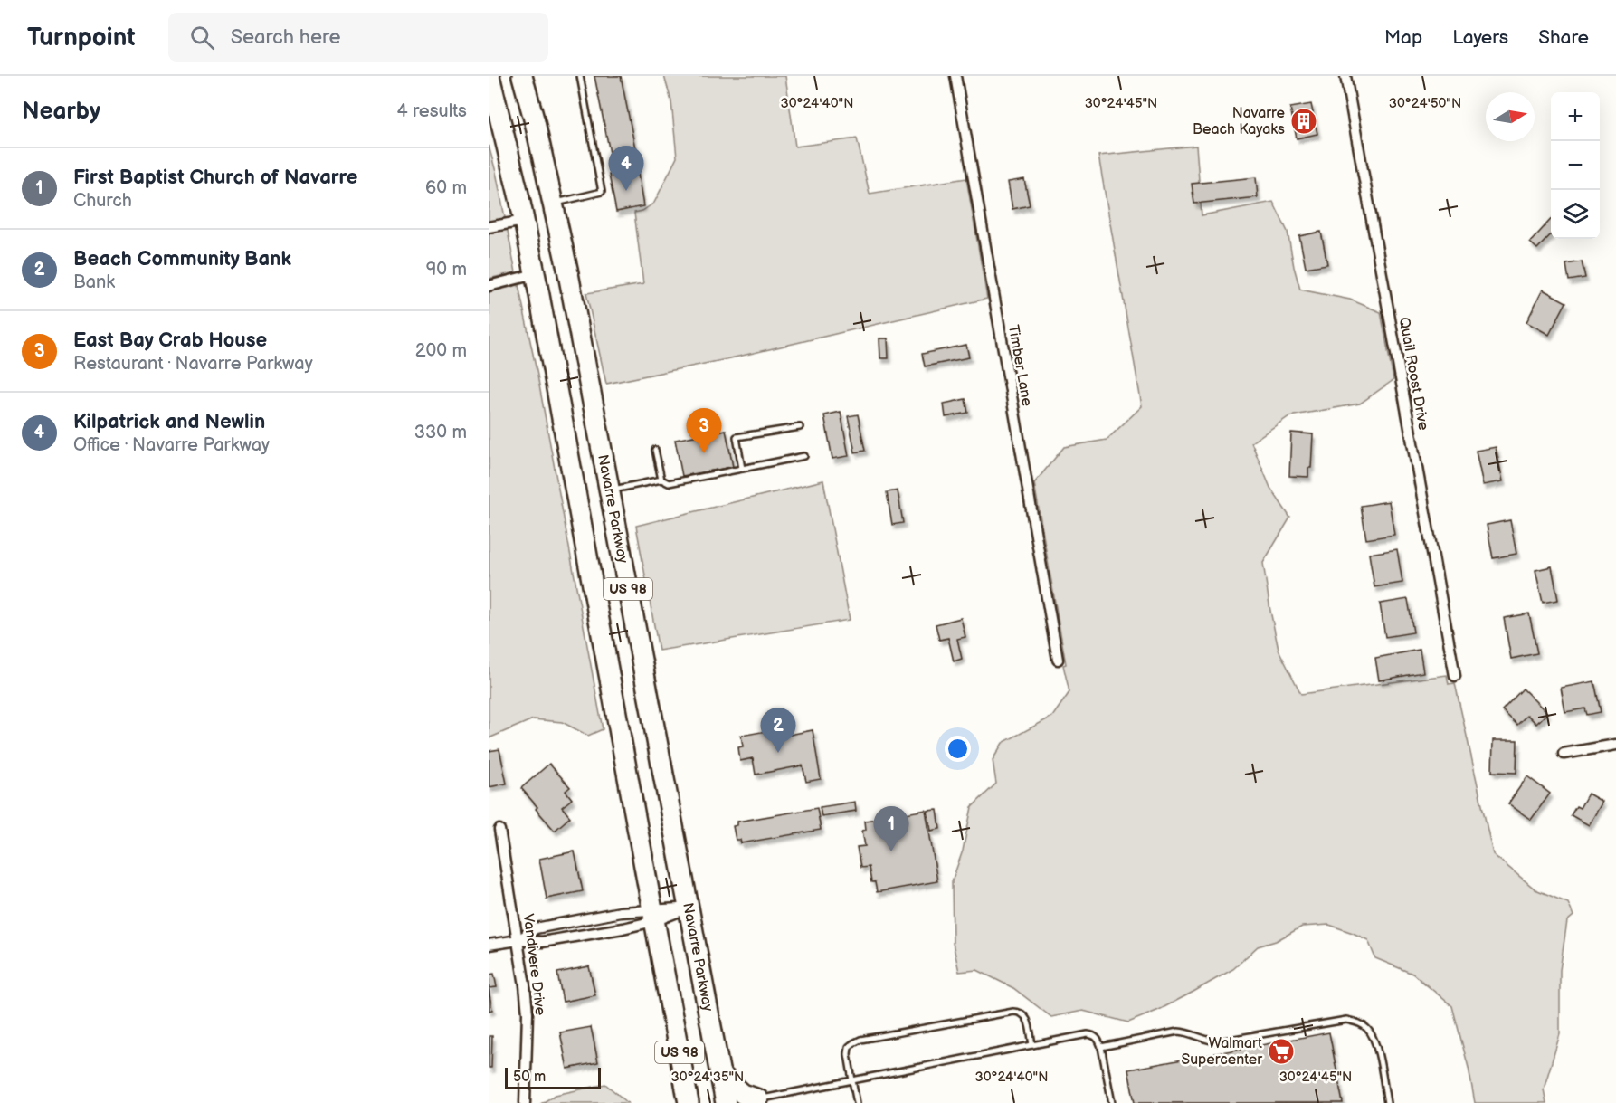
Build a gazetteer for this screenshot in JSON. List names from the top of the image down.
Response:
{
  "streets": {
    "highway": ["Navarre Parkway", "US 98"],
    "street": ["Timber Lane", "Quail Roost Drive", "Vandivere Drive"]
  },
  "places": {
    "building": ["Navarre Beach Kayaks"],
    "supermarket": ["Walmart Supercenter"]
  },
  "scale_bar": "50 m",
  "north": "right",
  "page": {
    "header": "Turnpoint",
    "search": "Search here",
    "nav": ["Map", "Layers", "Share"],
    "heading": ["Nearby", "4 results"],
    "map_buttons": ["+", "−"],
    "pins": [
      "4",
      "3",
      "2",
      "1"
    ],
    "list": [
      {
        "mark": "1",
        "name": "First Baptist Church of Navarre",
        "note": "Church",
        "value": "60 m"
      },
      {
        "mark": "2",
        "name": "Beach Community Bank",
        "note": "Bank",
        "value": "90 m"
      },
      {
        "mark": "3",
        "name": "East Bay Crab House",
        "note": "Restaurant · Navarre Parkway",
        "value": "200 m"
      },
      {
        "mark": "4",
        "name": "Kilpatrick and Newlin",
        "note": "Office · Navarre Parkway",
        "value": "330 m"
      }
    ],
    "scale": "50 m"
  },
  "coordinates": [
    "30°24'40\"N",
    "30°24'45\"N",
    "30°24'50\"N",
    "30°24'35\"N"
  ]
}
